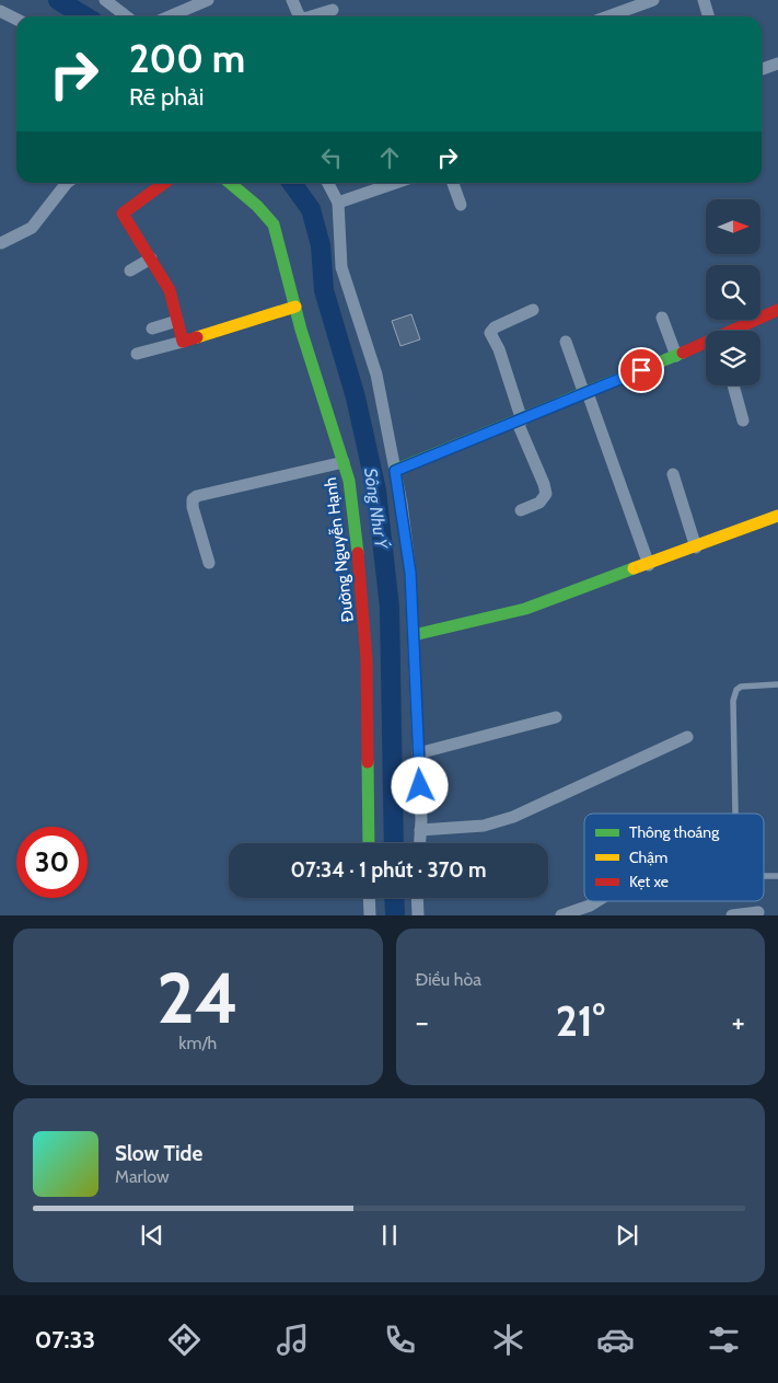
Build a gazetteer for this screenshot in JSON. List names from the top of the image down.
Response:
{
  "streets": {
    "street": ["Đường Nguyễn Hạnh"]
  },
  "water": ["Sông Như Ý"],
  "legend": ["Thông thoáng", "Chậm", "Kẹt xe"],
  "north": "right",
  "page": {
    "turn": ["200 m", "Rẽ phải"],
    "limit": "30",
    "trip": "07:34 · 1 phút · 370 m",
    "tile": [
      ["24", "km/h"],
      "Điều hòa"
    ],
    "heat": ["−", "21°", "+"],
    "song": ["Slow Tide", "Marlow"],
    "tabs": "07:33"
  }
}
